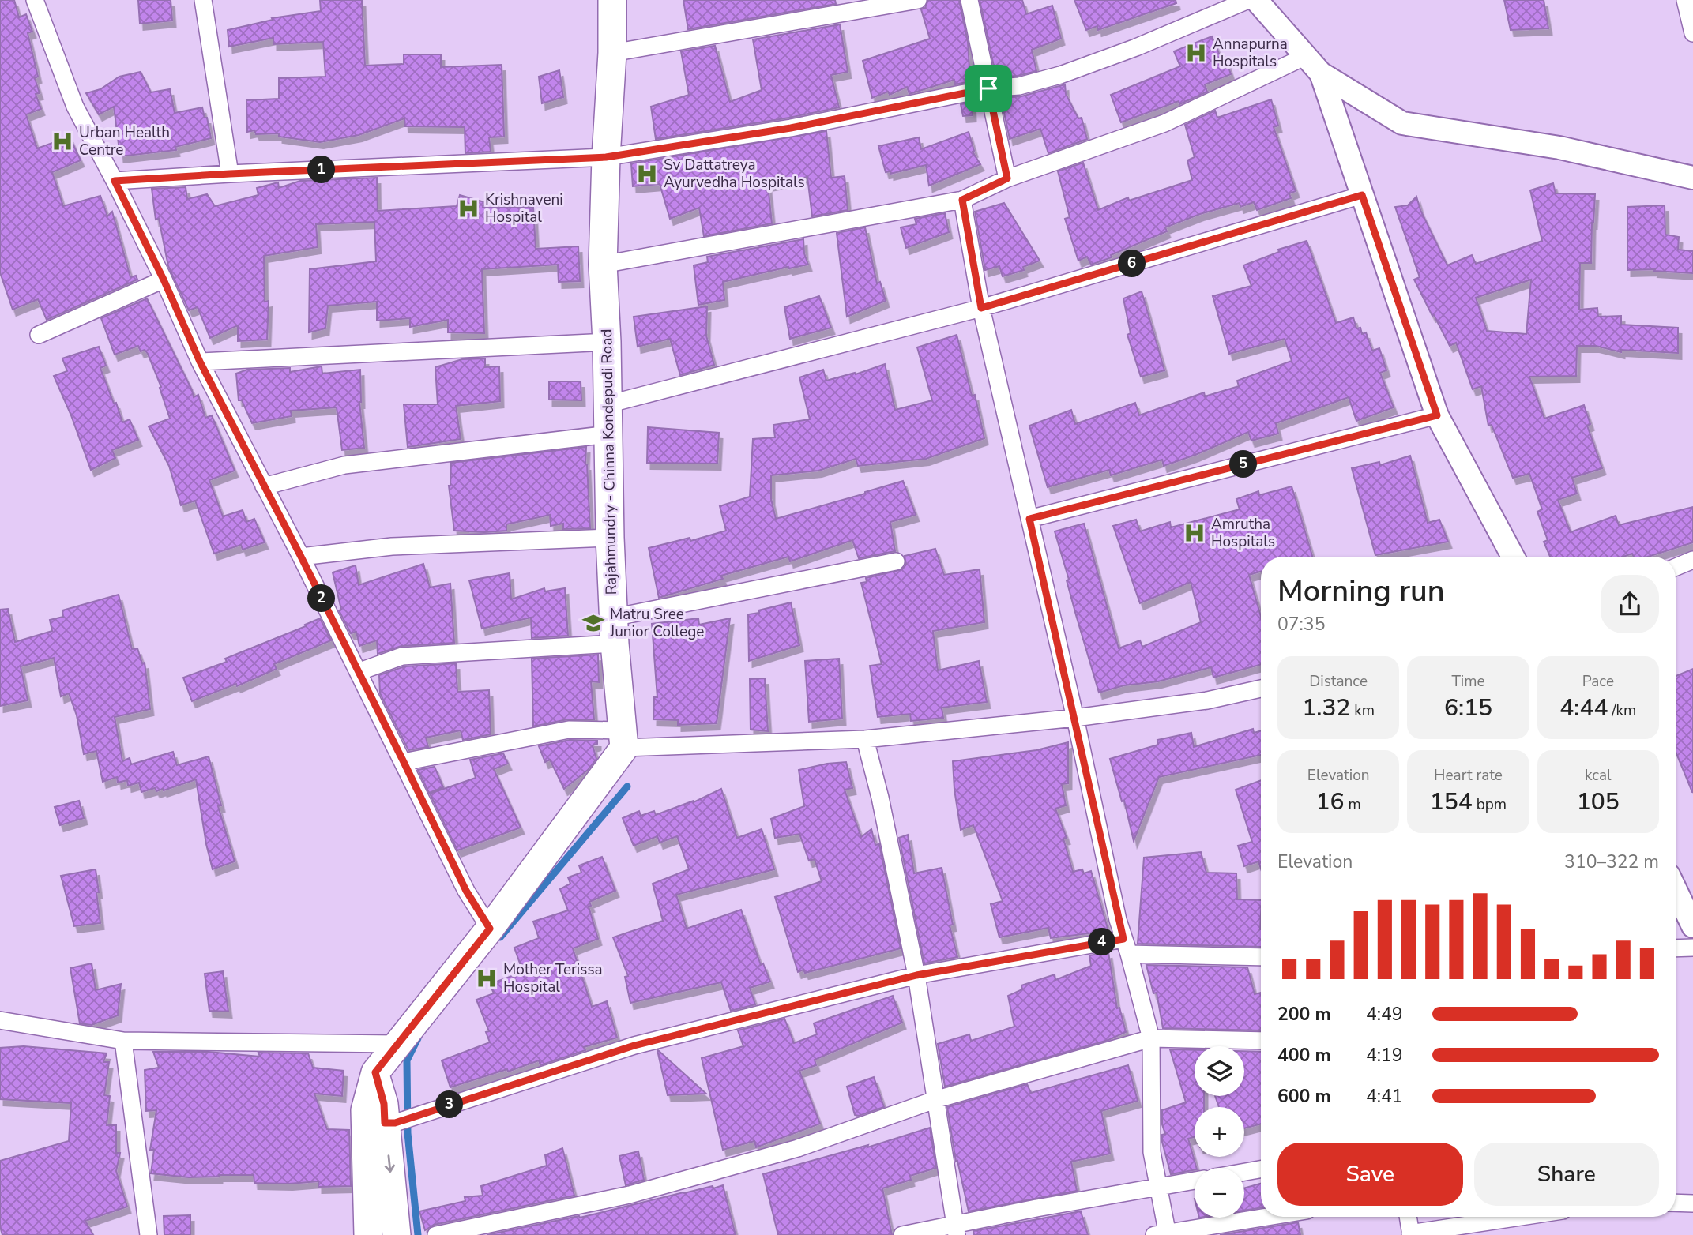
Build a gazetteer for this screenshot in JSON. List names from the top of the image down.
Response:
{
  "streets": {
    "main road": ["Rajahmundry - Chinna Kondepudi Road"]
  },
  "places": {
    "hospital": [
      "Annapurna Hospitals",
      "Urban Health Centre",
      "Sv Dattatreya Ayurvedha Hospitals",
      "Krishnaveni Hospital",
      "Amrutha Hospitals",
      "Mother Terissa Hospital"
    ],
    "school or university": ["Matru Sree Junior College"]
  },
  "page": {
    "pins": [
      "1",
      "6",
      "5",
      "2",
      "4",
      "3"
    ],
    "heading": ["Morning run", "07:35"],
    "stats": [
      ["Distance", "1.32 km"],
      ["Time", "6:15"],
      ["Pace", "4:44 /km"],
      ["Elevation", "16 m"],
      ["Heart rate", "154 bpm"],
      ["kcal", "105"]
    ],
    "chart": ["Elevation", "310–322 m"],
    "list": [
      {
        "name": "200 m",
        "note": "4:49"
      },
      {
        "name": "400 m",
        "note": "4:19"
      },
      {
        "name": "600 m",
        "note": "4:41"
      }
    ],
    "map_buttons": ["+", "−"],
    "buttons": ["Save", "Share"]
  }
}
